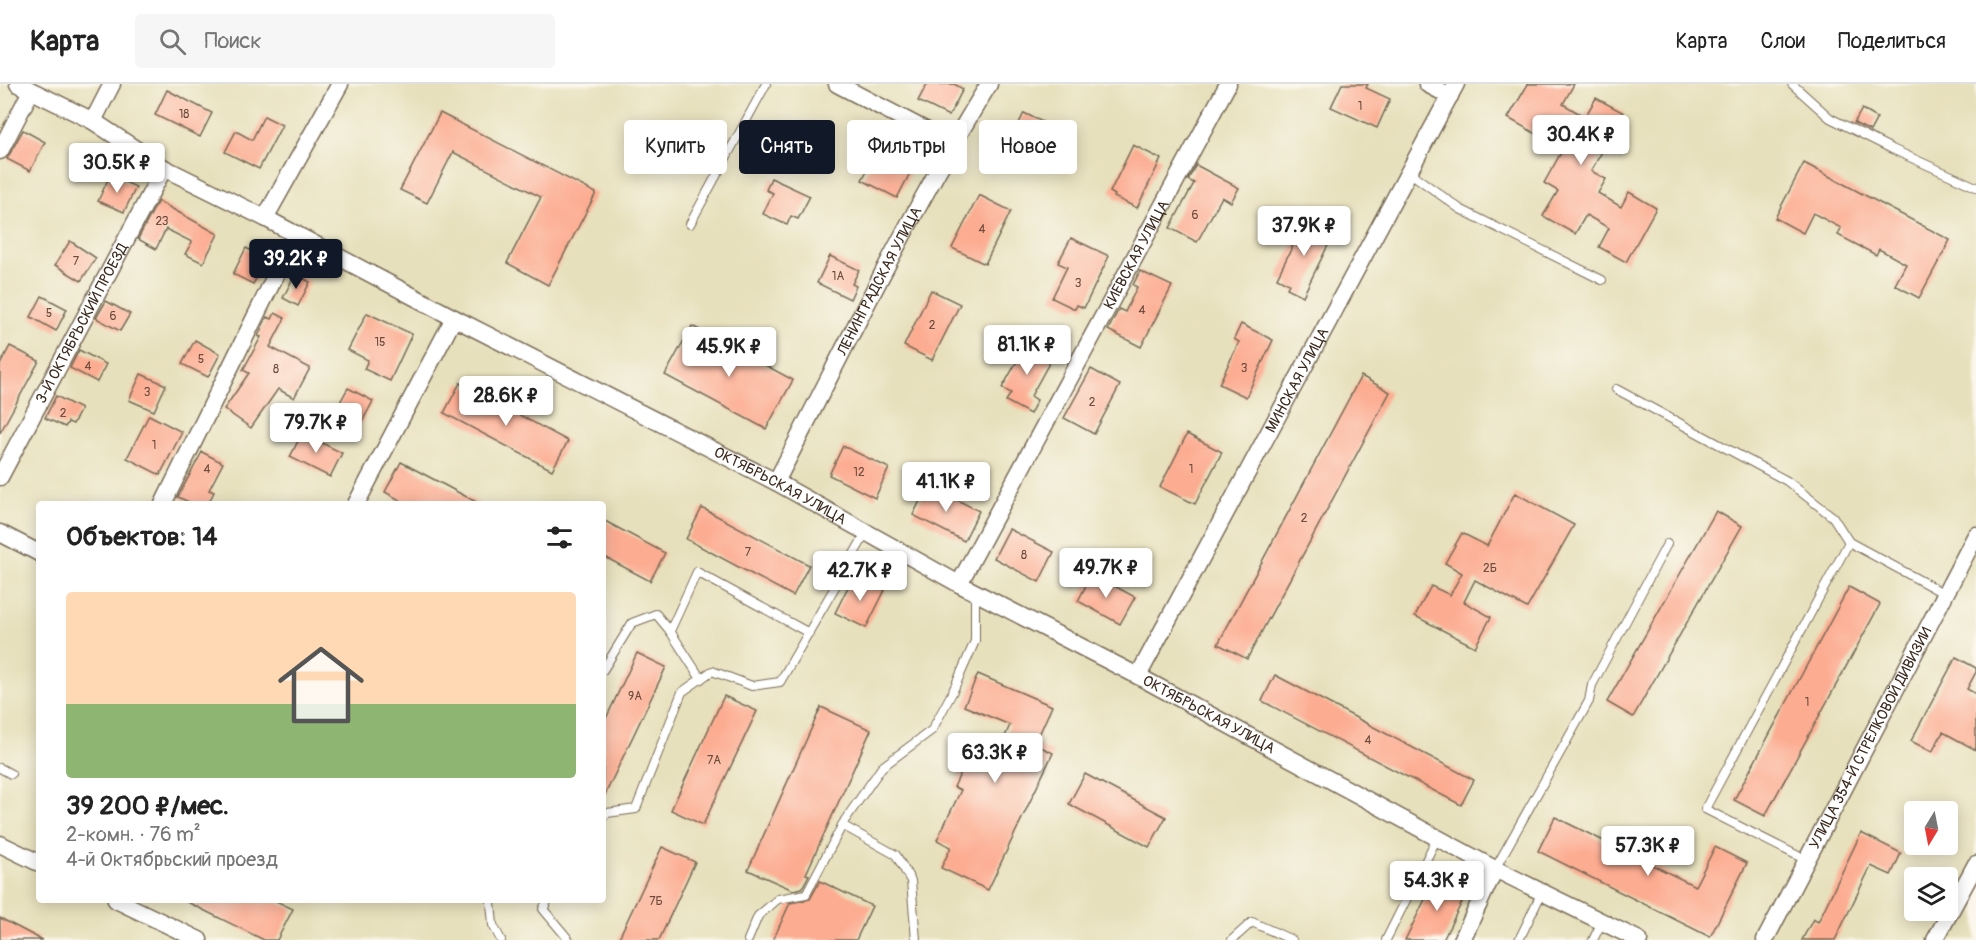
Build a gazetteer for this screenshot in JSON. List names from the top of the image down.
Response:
{
  "streets": {
    "street": [
      "КИЕВСКАЯ УЛИЦА",
      "ЛЕНИНГРАДСКАЯ УЛИЦА",
      "3-Й ОКТЯБРЬСКИЙ ПРОЕЗД",
      "МИНСКАЯ УЛИЦА",
      "ОКТЯБРЬСКАЯ УЛИЦА",
      "УЛИЦА 354-Й СТРЕЛКОВОЙ ДИВИЗИИ"
    ]
  },
  "crossings": [
    ["КИЕВСКАЯ УЛИЦА", "ОКТЯБРЬСКАЯ УЛИЦА"],
    ["ЛЕНИНГРАДСКАЯ УЛИЦА", "ОКТЯБРЬСКАЯ УЛИЦА"],
    ["3-Й ОКТЯБРЬСКИЙ ПРОЕЗД", "ОКТЯБРЬСКАЯ УЛИЦА"],
    ["МИНСКАЯ УЛИЦА", "ОКТЯБРЬСКАЯ УЛИЦА"]
  ],
  "house_numbers": [
    "1",
    "18",
    "6",
    "23",
    "4",
    "7",
    "1А",
    "3",
    "4",
    "5",
    "6",
    "2",
    "15",
    "5",
    "4",
    "3",
    "8",
    "3",
    "2",
    "2",
    "1",
    "4",
    "1",
    "12",
    "2",
    "7",
    "8",
    "2Б",
    "9А",
    "1",
    "4",
    "7А",
    "7Б"
  ],
  "north": "bottom",
  "page": {
    "header": "Карта",
    "search": "Поиск",
    "nav": ["Карта", "Слои", "Поделиться"],
    "price": [
      "30.4K ₽",
      "30.5K ₽",
      "37.9K ₽",
      "39.2K ₽",
      "81.1K ₽",
      "45.9K ₽",
      "28.6K ₽",
      "79.7K ₽",
      "41.1K ₽",
      "49.7K ₽",
      "42.7K ₽",
      "63.3K ₽",
      "57.3K ₽",
      "54.3K ₽"
    ],
    "chip": [
      "Купить",
      "Снять",
      "Фильтры",
      "Новое"
    ],
    "heading": "Объектов: 14",
    "list": [
      {
        "name": "39 200 ₽/мес.",
        "note": "2-комн. · 76 m² · 4-й Октябрьский проезд"
      }
    ]
  }
}
